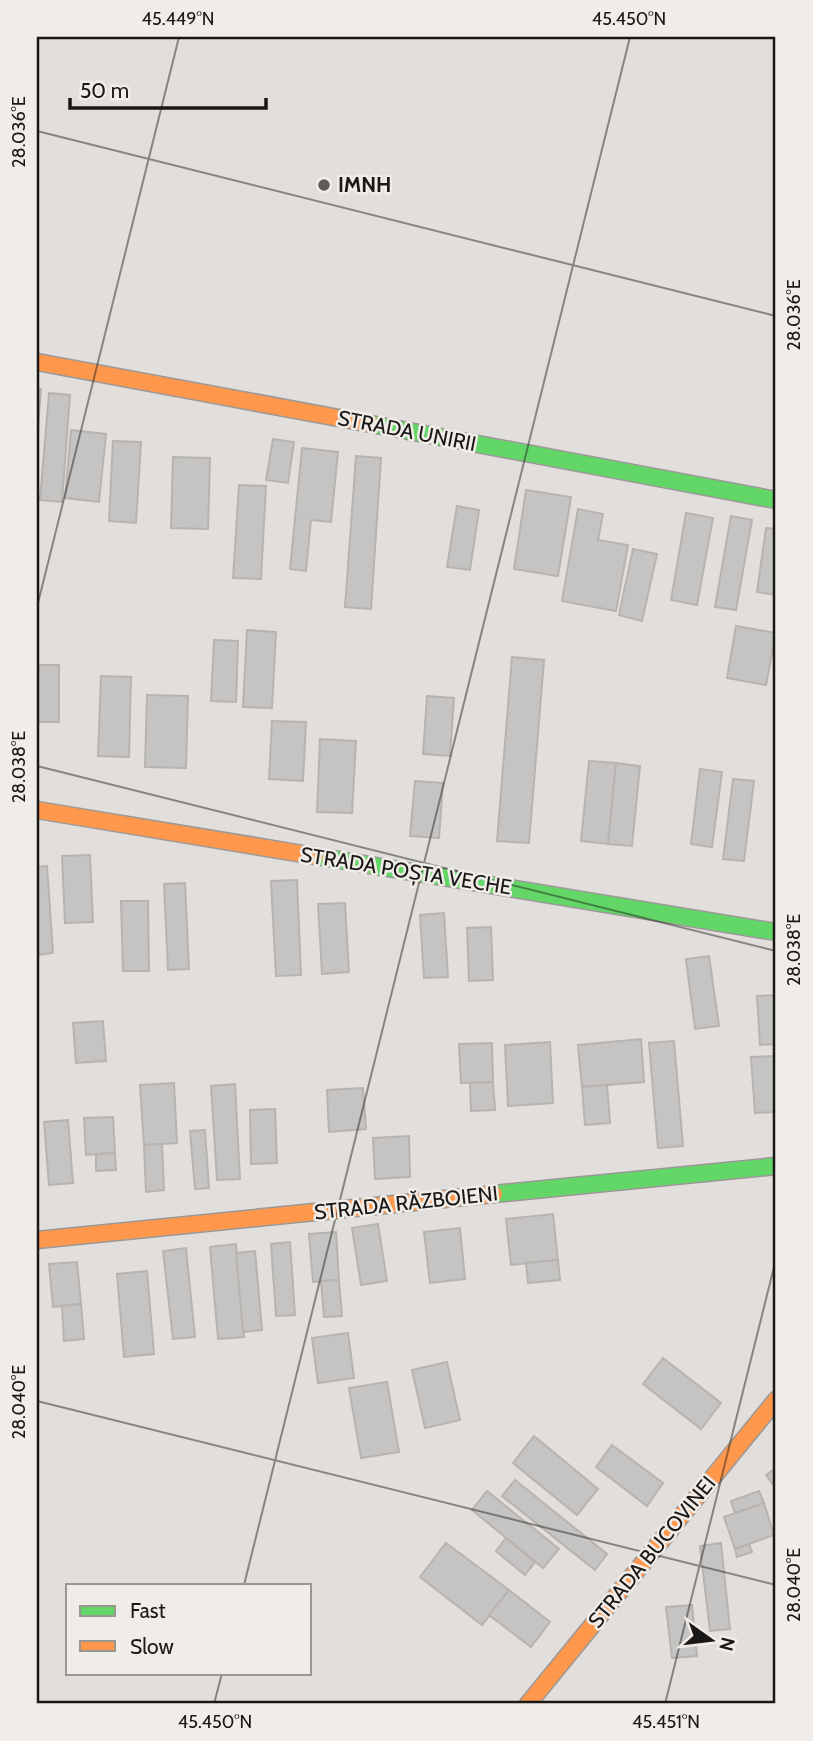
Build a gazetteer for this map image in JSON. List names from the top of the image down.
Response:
{
  "streets": {
    "street": [
      "STRADA UNIRII",
      "STRADA POȘTA VECHE",
      "STRADA RĂZBOIENI",
      "STRADA BUCOVINEI"
    ]
  },
  "places": ["IMNH"],
  "legend": ["Fast", "Slow"],
  "scale_bar": "50 m",
  "north": "right",
  "coordinates": [
    "45.449°N",
    "45.450°N",
    "28.036°E",
    "28.038°E",
    "28.040°E",
    "45.451°N"
  ]
}
